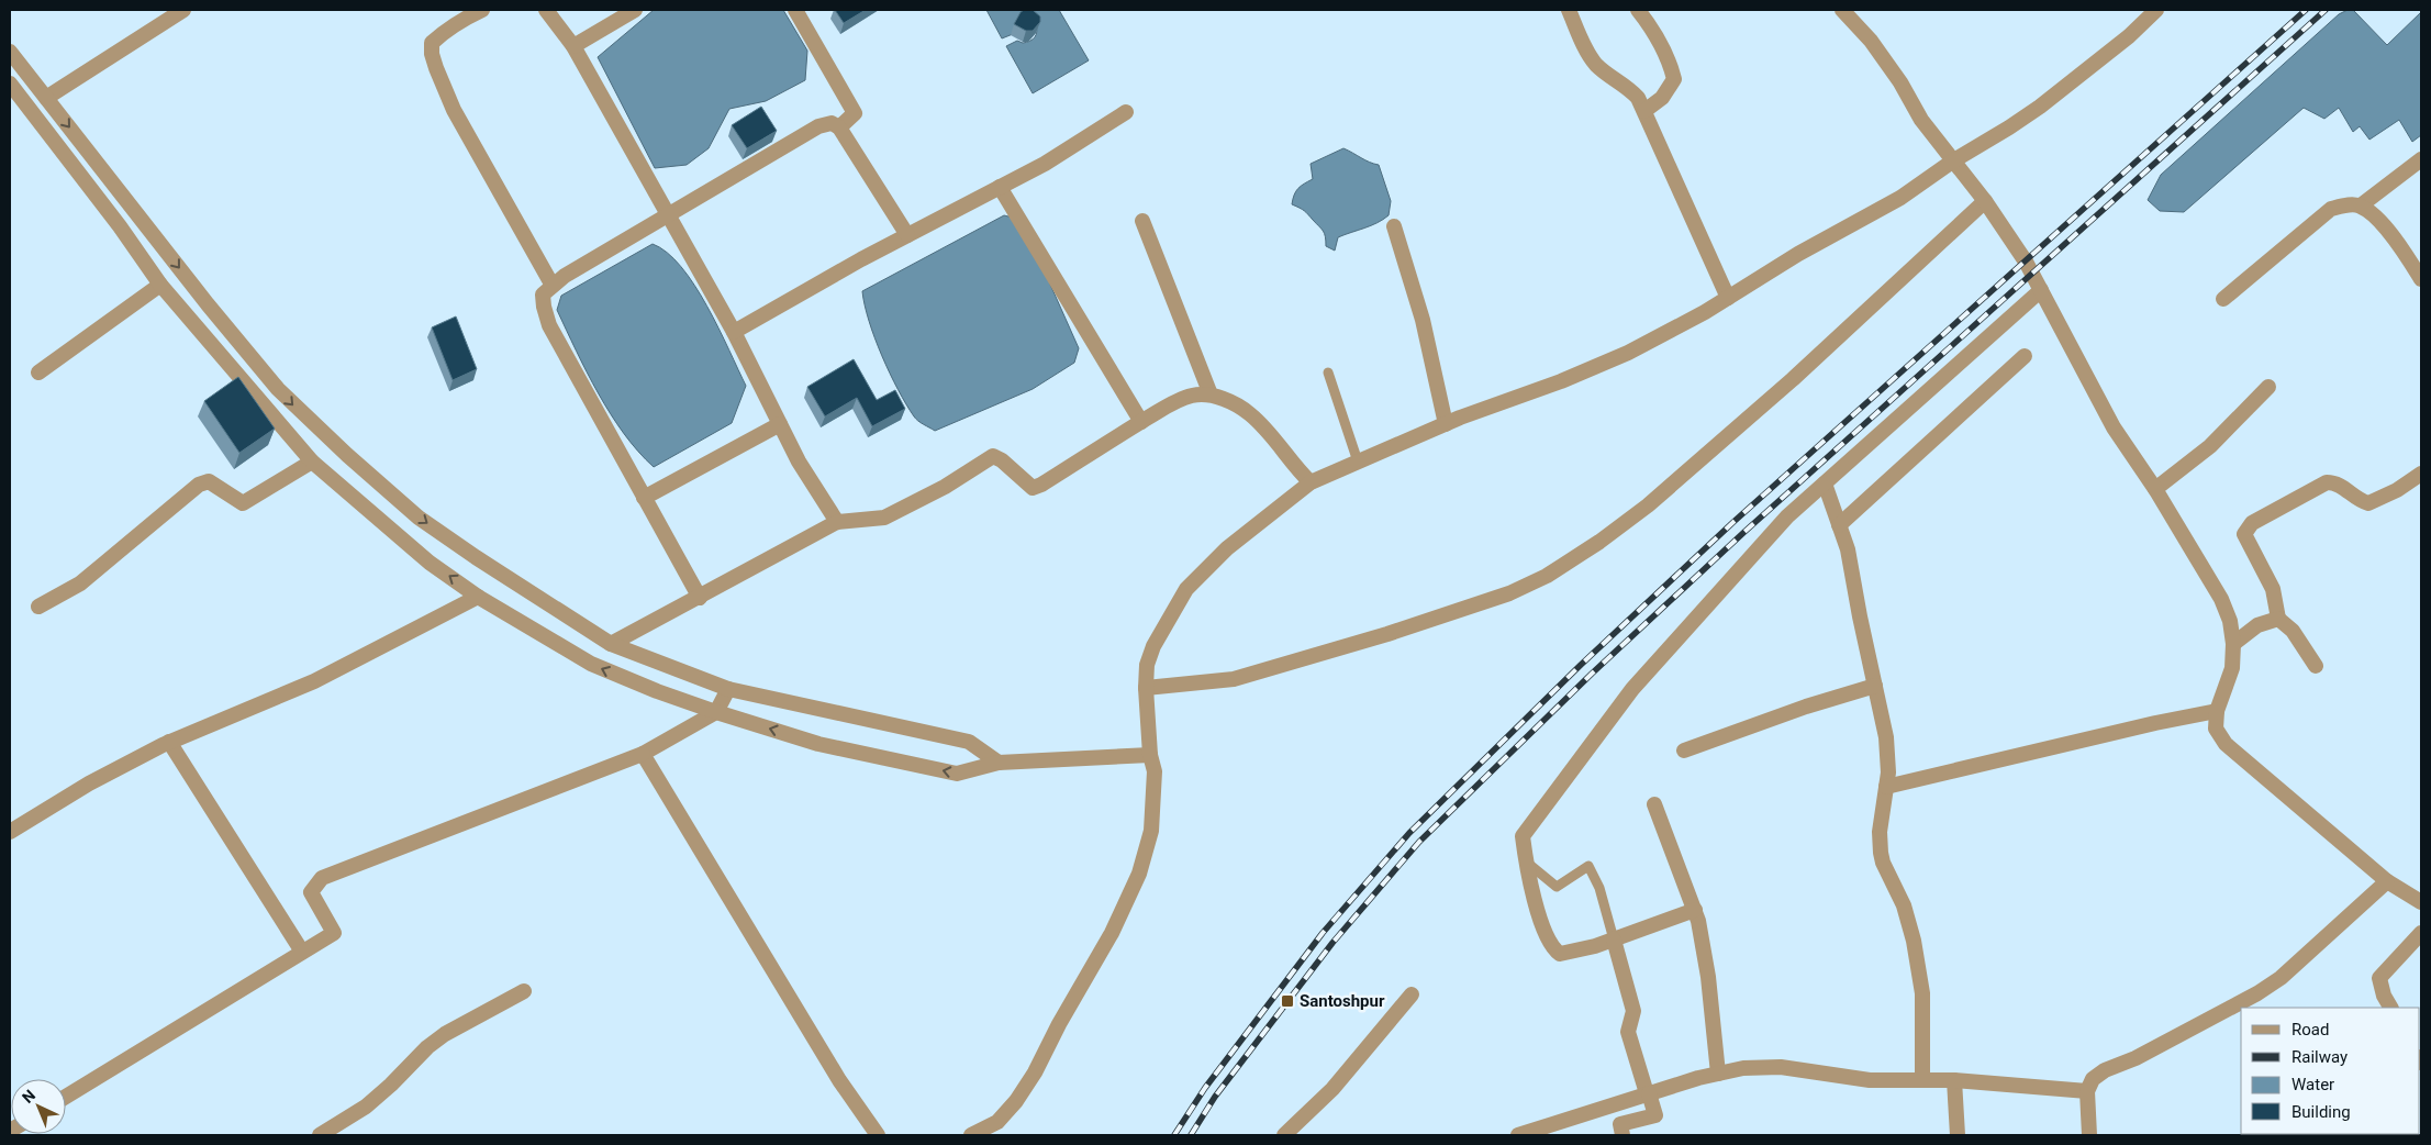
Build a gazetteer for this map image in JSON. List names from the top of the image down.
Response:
{
  "places": {
    "transit": ["Santoshpur"]
  },
  "legend": [
    "Road",
    "Railway",
    "Water",
    "Building"
  ],
  "north": "top left"
}
